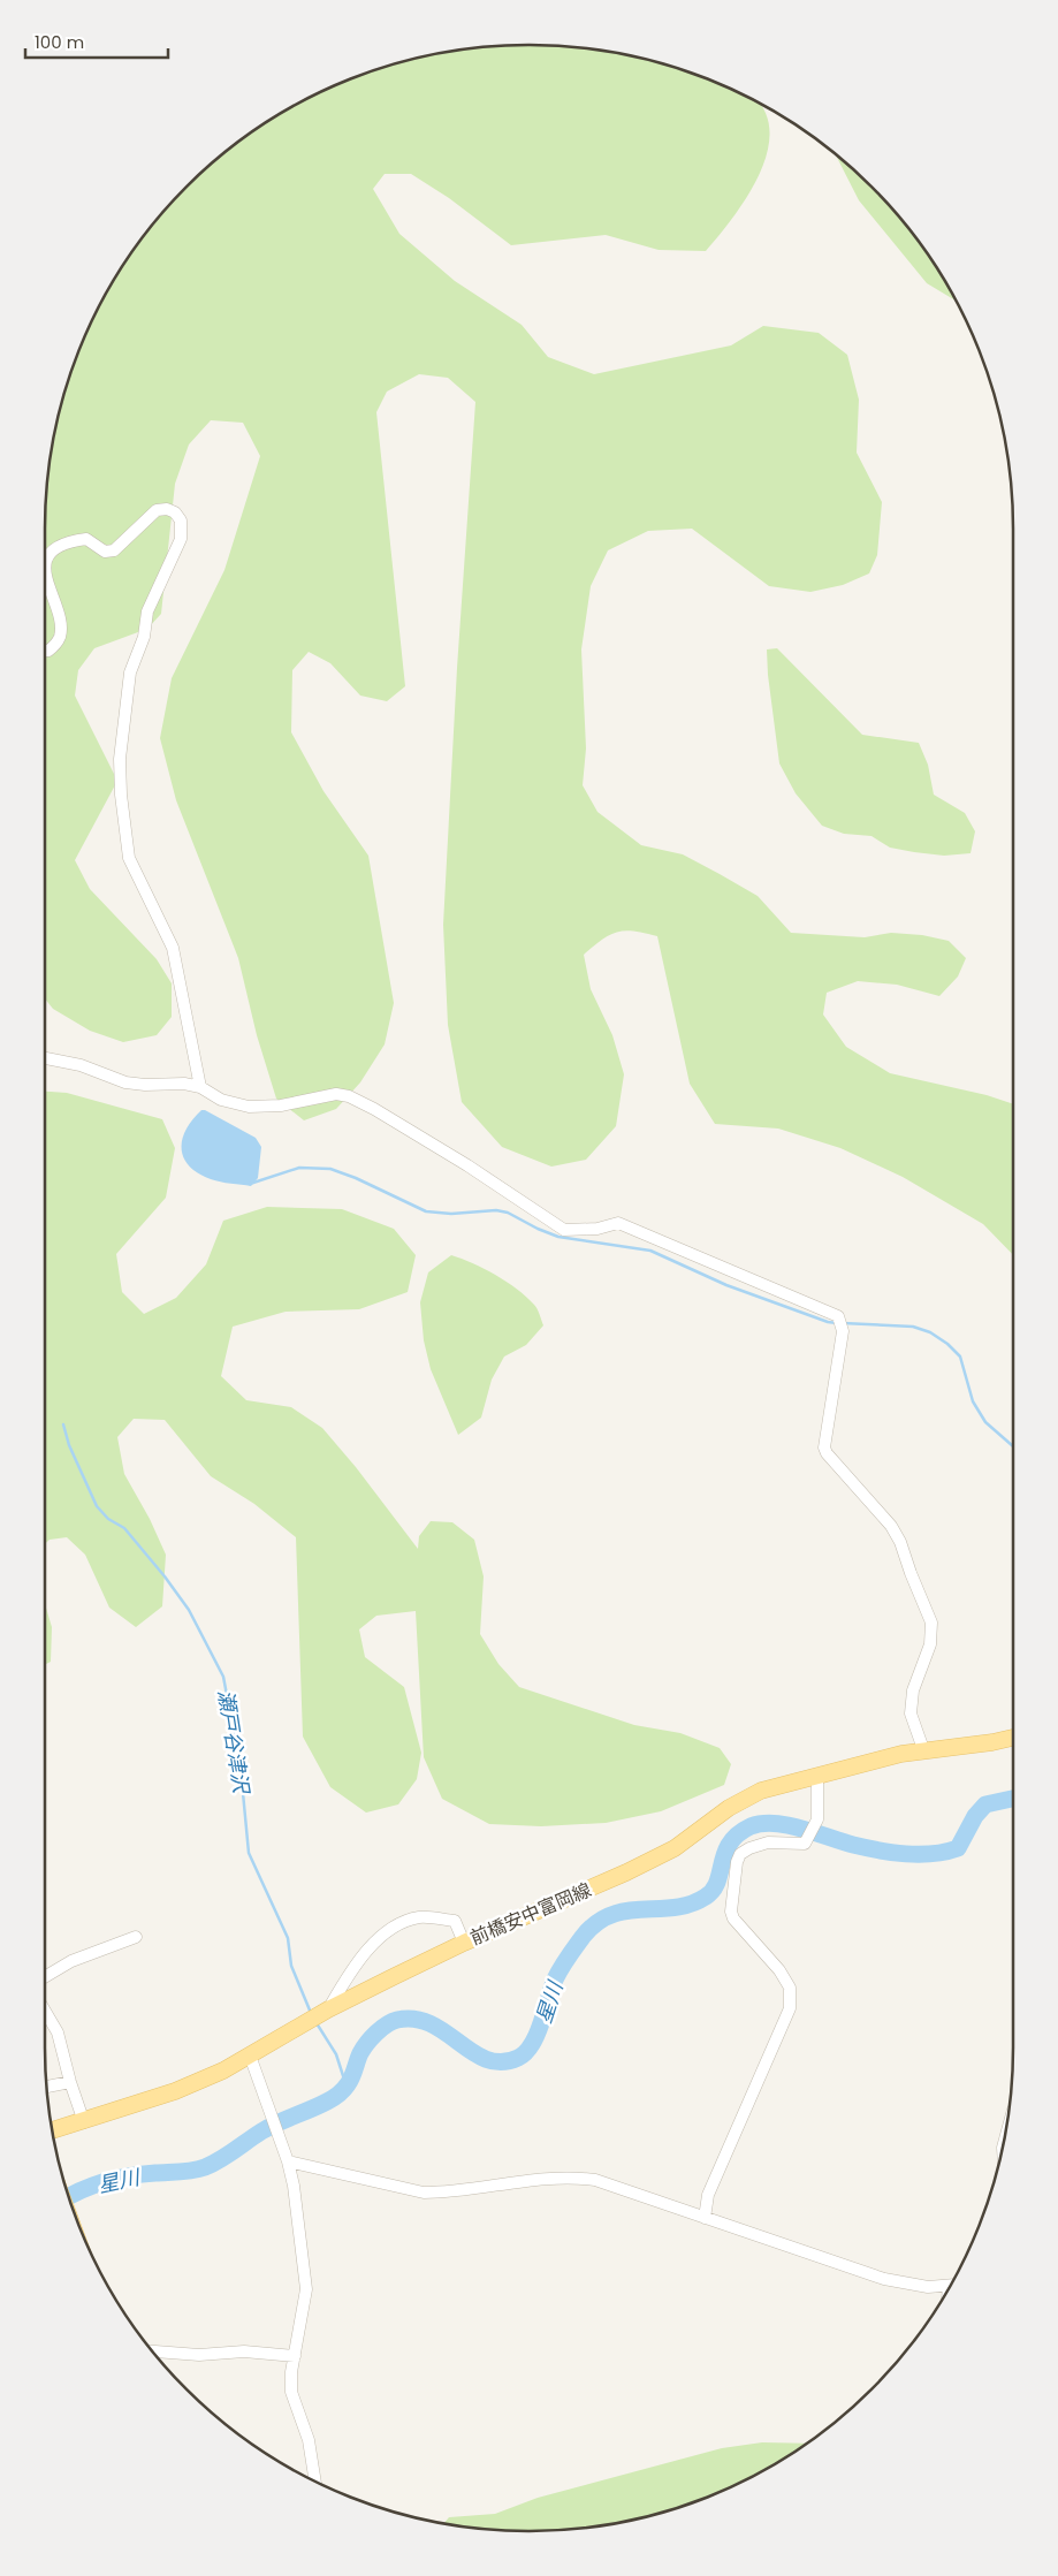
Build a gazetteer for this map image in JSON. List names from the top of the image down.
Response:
{
  "streets": {
    "main road": ["前橋安中富岡線"]
  },
  "water": ["瀬戸谷津沢", "星川"],
  "scale_bar": "100 m"
}
